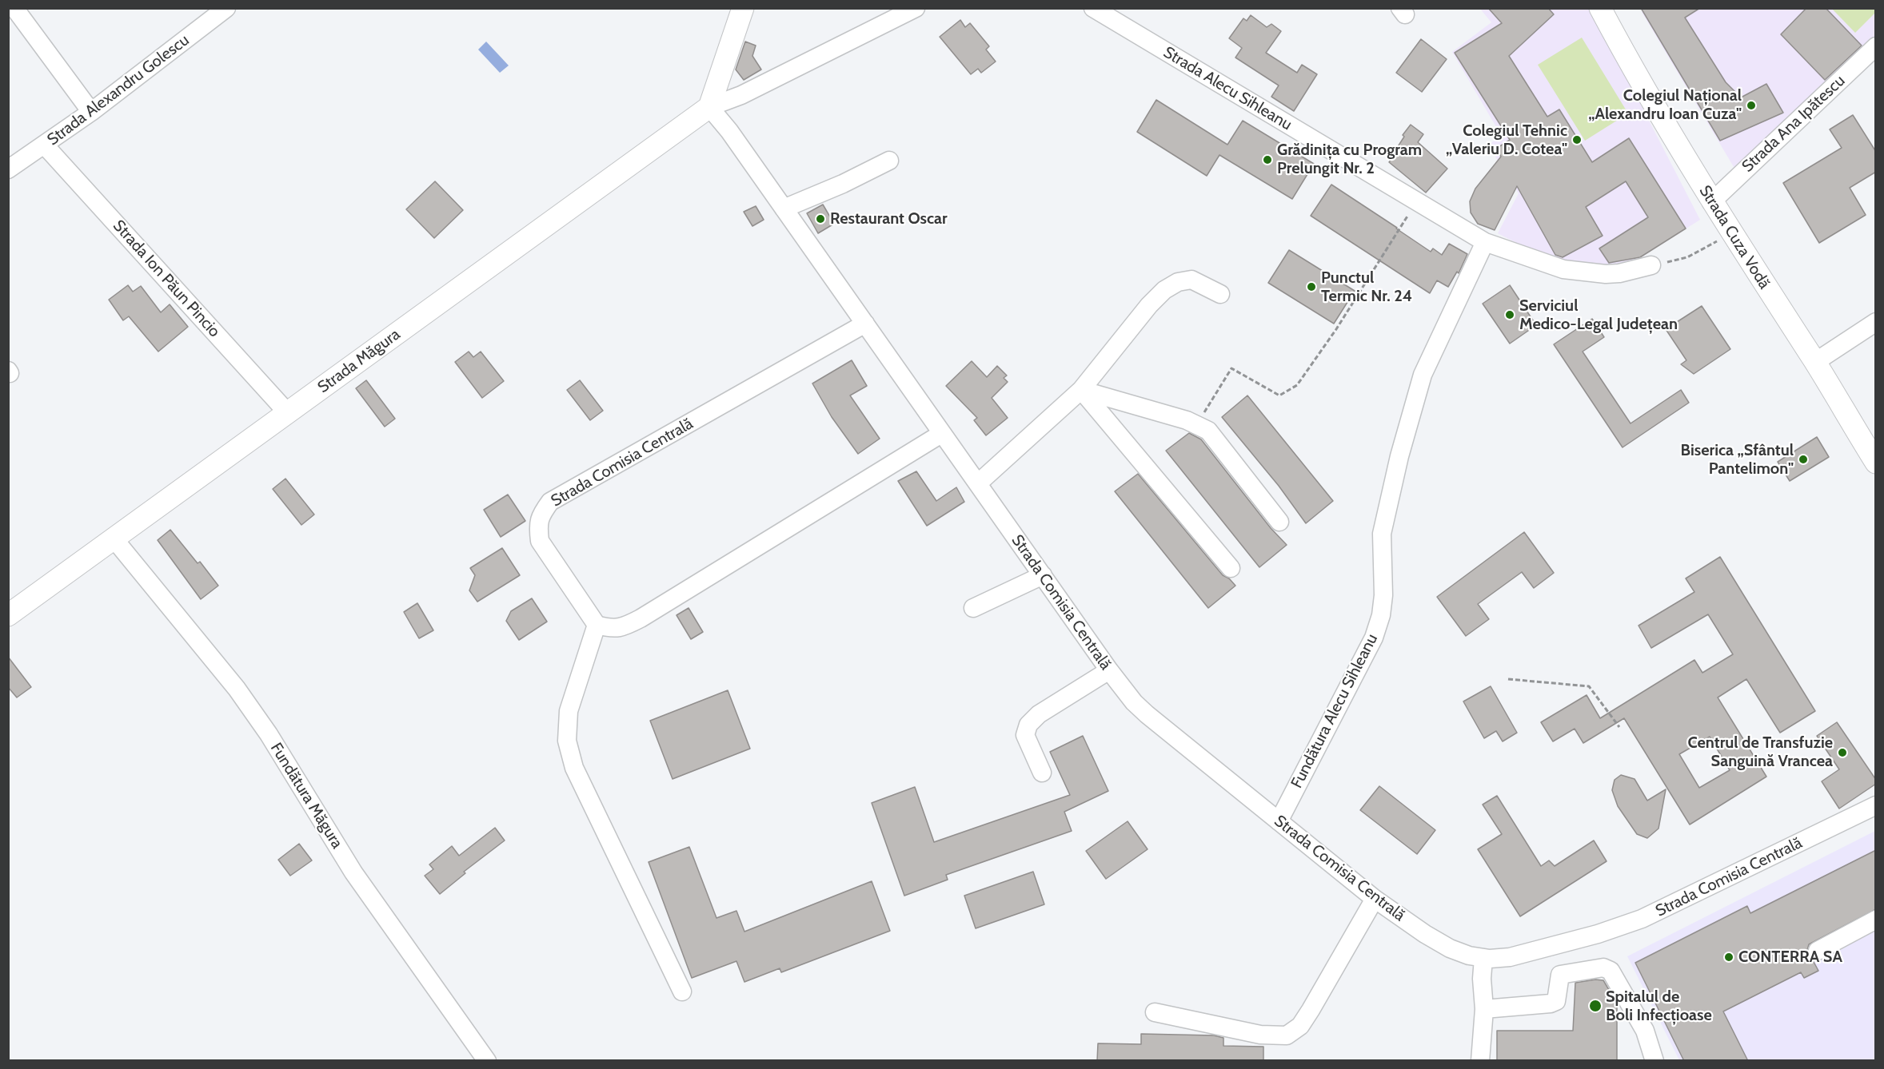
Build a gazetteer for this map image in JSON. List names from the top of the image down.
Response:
{
  "streets": {
    "main road": ["Strada Cuza Vodă", "Strada Măgura"],
    "street": [
      "Strada Alecu Sihleanu",
      "Strada Alexandru Golescu",
      "Strada Ana Ipătescu",
      "Strada Ion Păun Pincio",
      "Strada Comisia Centrală",
      "Fundătura Alecu Sihleanu",
      "Fundătura Măgura"
    ]
  },
  "crossings": [
    ["Strada Alecu Sihleanu", "Fundătura Alecu Sihleanu"],
    ["Strada Alexandru Golescu", "Strada Ion Păun Pincio"],
    ["Strada Ana Ipătescu", "Strada Cuza Vodă"],
    ["Strada Ion Păun Pincio", "Strada Măgura"],
    ["Strada Măgura", "Strada Comisia Centrală"],
    ["Strada Măgura", "Fundătura Măgura"],
    ["Strada Comisia Centrală", "Fundătura Alecu Sihleanu"]
  ],
  "places": [
    "Colegiul Național „Alexandru Ioan Cuza\"",
    "Colegiul Tehnic „Valeriu D. Cotea\"",
    "Grădinița cu Program Prelungit Nr. 2",
    "Restaurant Oscar",
    "Punctul Termic Nr. 24",
    "Serviciul Medico-Legal Județean",
    "Biserica „Sfântul Pantelimon\"",
    "Centrul de Transfuzie Sanguină Vrancea",
    "CONTERRA SA",
    "Spitalul de Boli Infecțioase"
  ]
}
